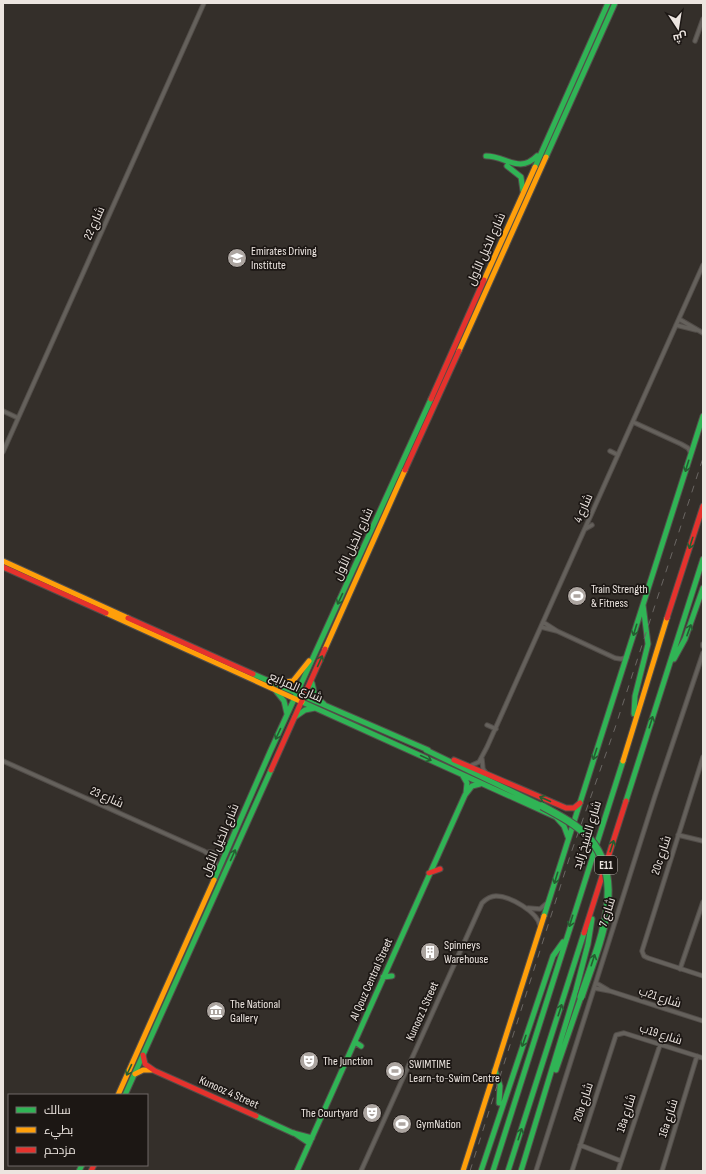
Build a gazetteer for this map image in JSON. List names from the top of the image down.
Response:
{
  "streets": {
    "main road": [
      "شارع الخيل الأول",
      "شارع المرابع",
      "شارع الشيخ زايد",
      "E11",
      "Al Qouz Central Street",
      "Kunooz 4 Street"
    ],
    "street": [
      "شارع 22",
      "شارع 4",
      "شارع 23",
      "20c شارع",
      "شارع 7",
      "شارع 21ب",
      "Kunooz 1 Street",
      "شارع 19ب",
      "20b شارع",
      "18a شارع",
      "16a شارع"
    ]
  },
  "crossings": [
    ["شارع الخيل الأول", "شارع المرابع"],
    ["شارع الخيل الأول", "شارع 23"],
    ["شارع الخيل الأول", "Kunooz 4 Street"],
    ["شارع المرابع", "Al Qouz Central Street"],
    ["شارع 7", "شارع 21ب"],
    ["Al Qouz Central Street", "Kunooz 4 Street"],
    ["شارع 19ب", "20b شارع"],
    ["شارع 19ب", "18a شارع"],
    ["شارع 19ب", "16a شارع"]
  ],
  "places": {
    "school or university": ["Emirates Driving Institute"],
    "sports": ["Train Strength & Fitness", "SWIMTIME Learn-to-Swim Centre", "GymNation"],
    "building": ["Spinneys Warehouse"],
    "museum": ["The National Gallery"],
    "theatre": ["The Junction", "The Courtyard"]
  },
  "legend": ["سالك", "بطيء", "مزدحم"],
  "north": "bottom"
}
